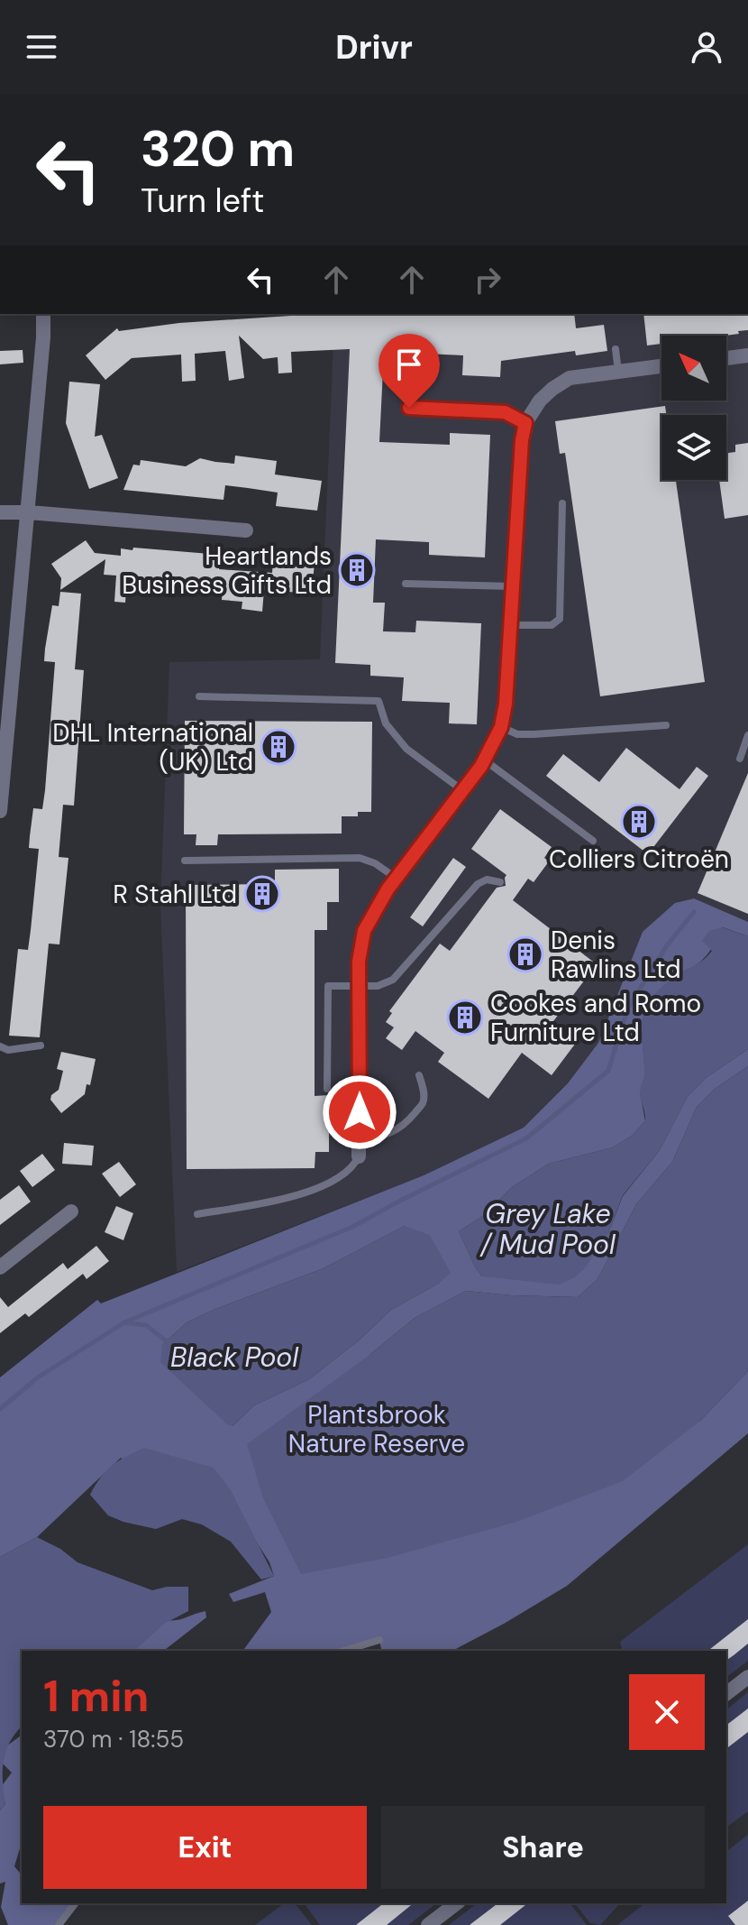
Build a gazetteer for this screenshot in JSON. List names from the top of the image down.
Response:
{
  "water": ["Grey Lake / Mud Pool", "Black Pool"],
  "parks": ["Plantsbrook Nature Reserve"],
  "places": {
    "building": [
      "Heartlands Business Gifts Ltd",
      "DHL International (UK) Ltd",
      "Colliers Citroën",
      "R Stahl Ltd",
      "Denis Rawlins Ltd",
      "Cookes and Romo Furniture Ltd"
    ]
  },
  "north": "top left",
  "page": {
    "header": "Drivr",
    "turn": ["320 m", "Turn left"],
    "heading": ["1 min", "370 m · 18:55"],
    "buttons": ["Exit", "Share"]
  }
}
